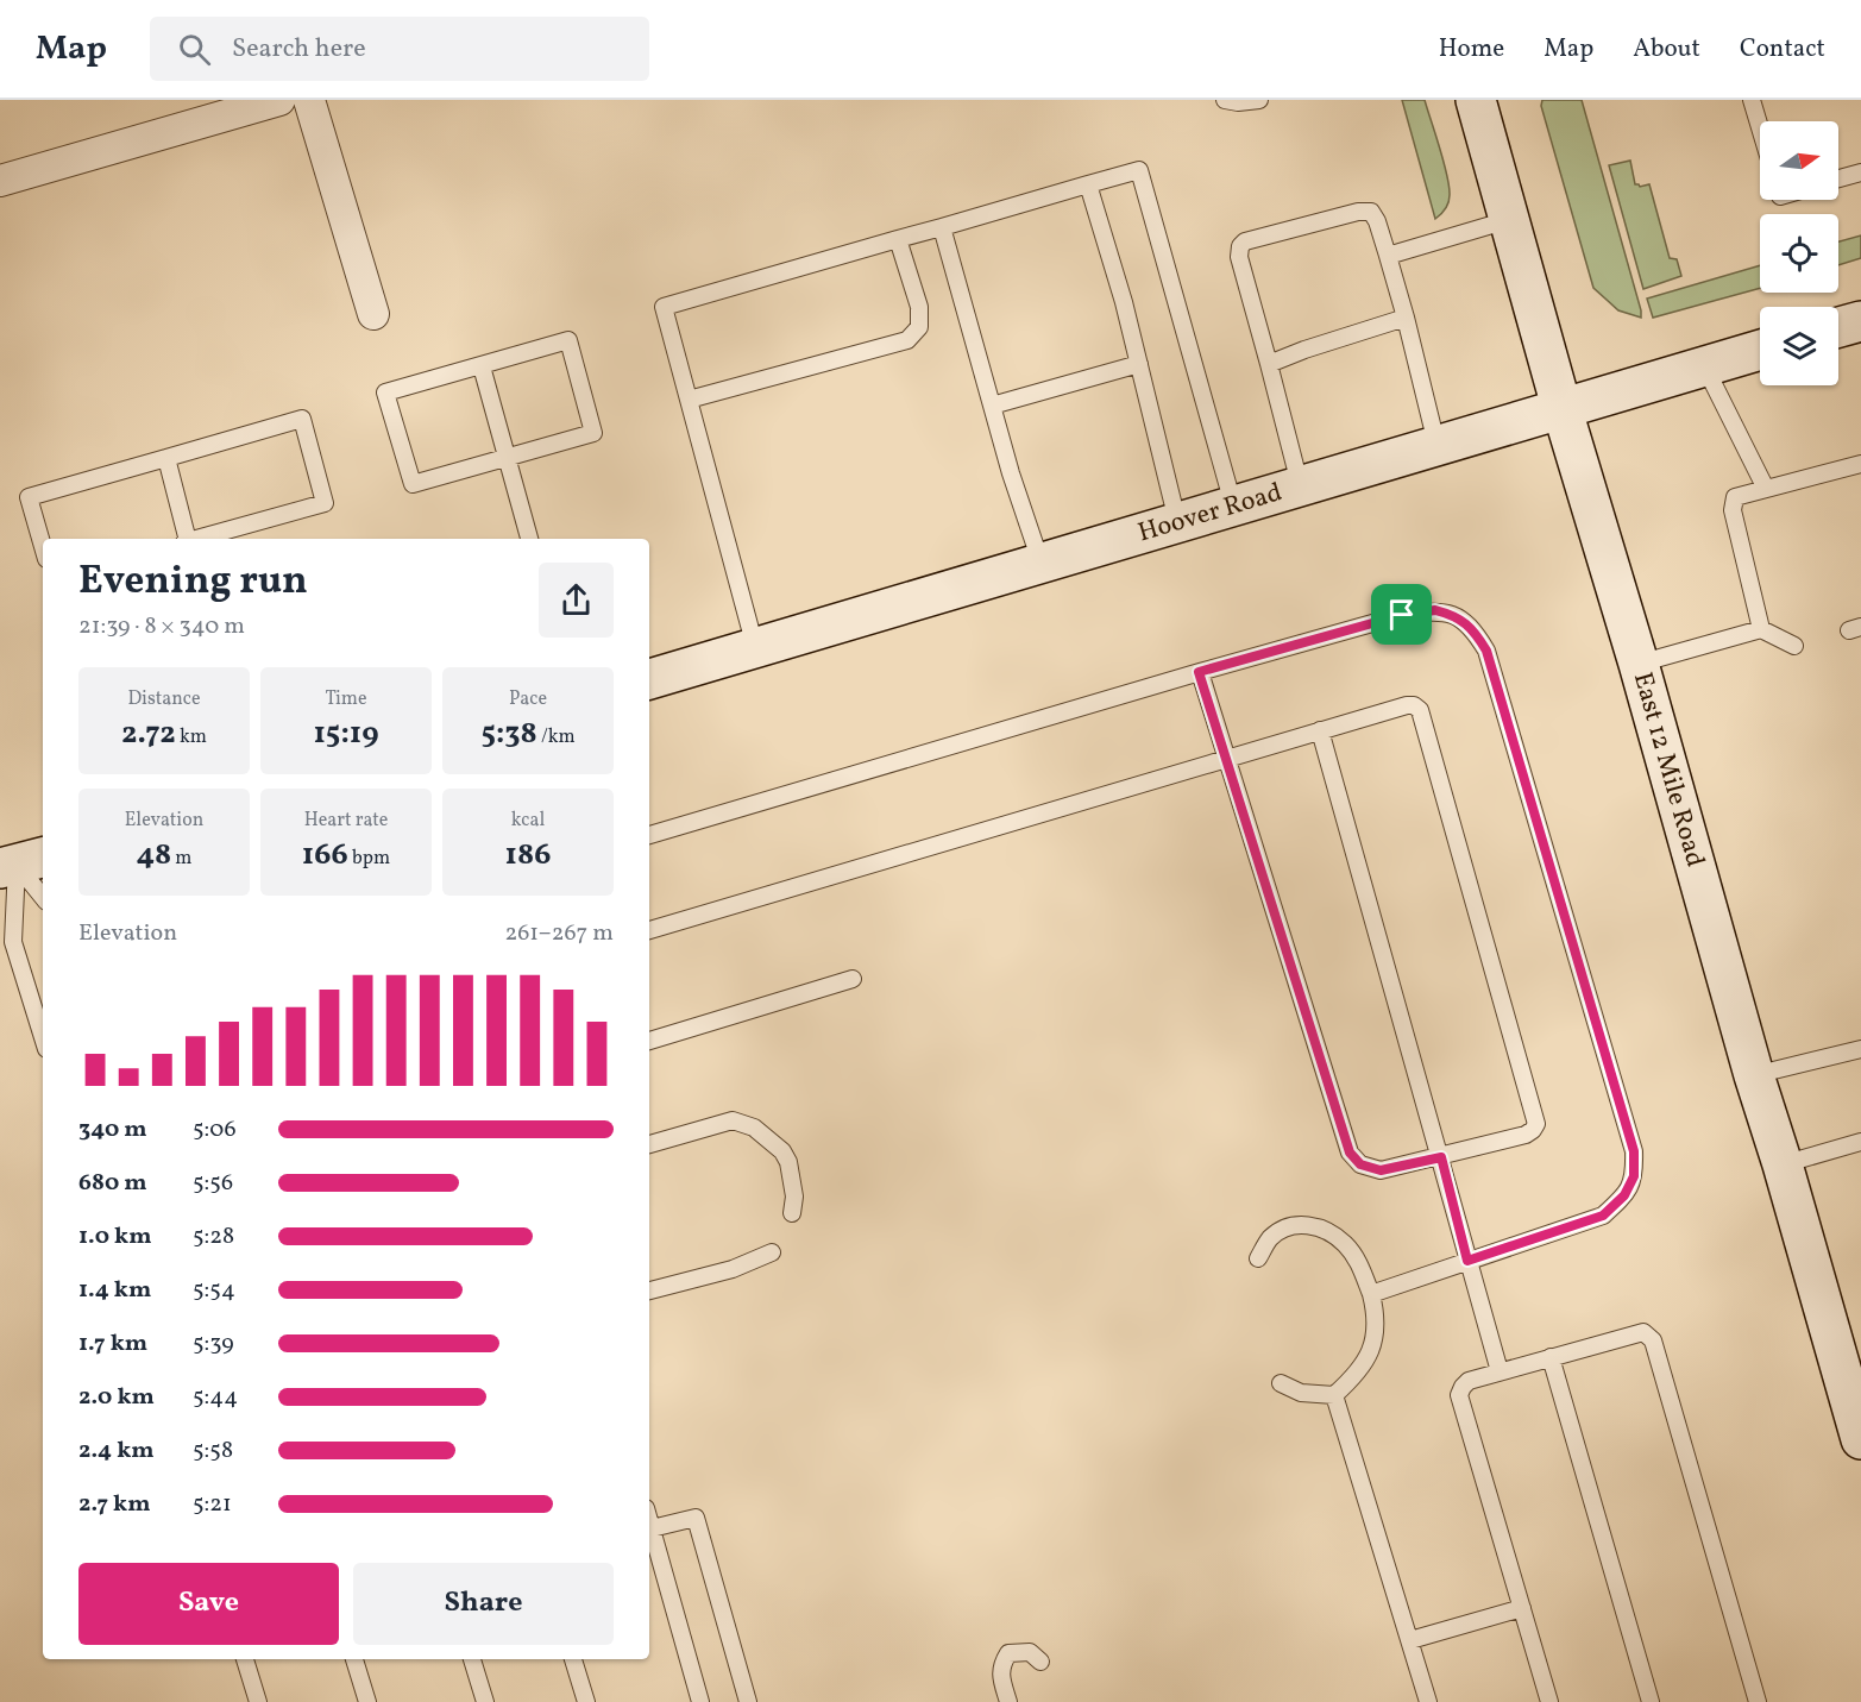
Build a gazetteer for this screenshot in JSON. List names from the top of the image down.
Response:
{
  "streets": {
    "main road": ["Hoover Road", "East 12 Mile Road"]
  },
  "crossings": [
    ["Hoover Road", "East 12 Mile Road"]
  ],
  "north": "right",
  "page": {
    "header": "Map",
    "search": "Search here",
    "nav": [
      "Home",
      "Map",
      "About",
      "Contact"
    ],
    "heading": ["Evening run", "21:39 · 8 × 340 m"],
    "stats": [
      ["Distance", "2.72 km"],
      ["Time", "15:19"],
      ["Pace", "5:38 /km"],
      ["Elevation", "48 m"],
      ["Heart rate", "166 bpm"],
      ["kcal", "186"]
    ],
    "chart": ["Elevation", "261–267 m"],
    "list": [
      {
        "name": "340 m",
        "note": "5:06"
      },
      {
        "name": "680 m",
        "note": "5:56"
      },
      {
        "name": "1.0 km",
        "note": "5:28"
      },
      {
        "name": "1.4 km",
        "note": "5:54"
      },
      {
        "name": "1.7 km",
        "note": "5:39"
      },
      {
        "name": "2.0 km",
        "note": "5:44"
      },
      {
        "name": "2.4 km",
        "note": "5:58"
      },
      {
        "name": "2.7 km",
        "note": "5:21"
      }
    ],
    "buttons": ["Save", "Share"]
  }
}
